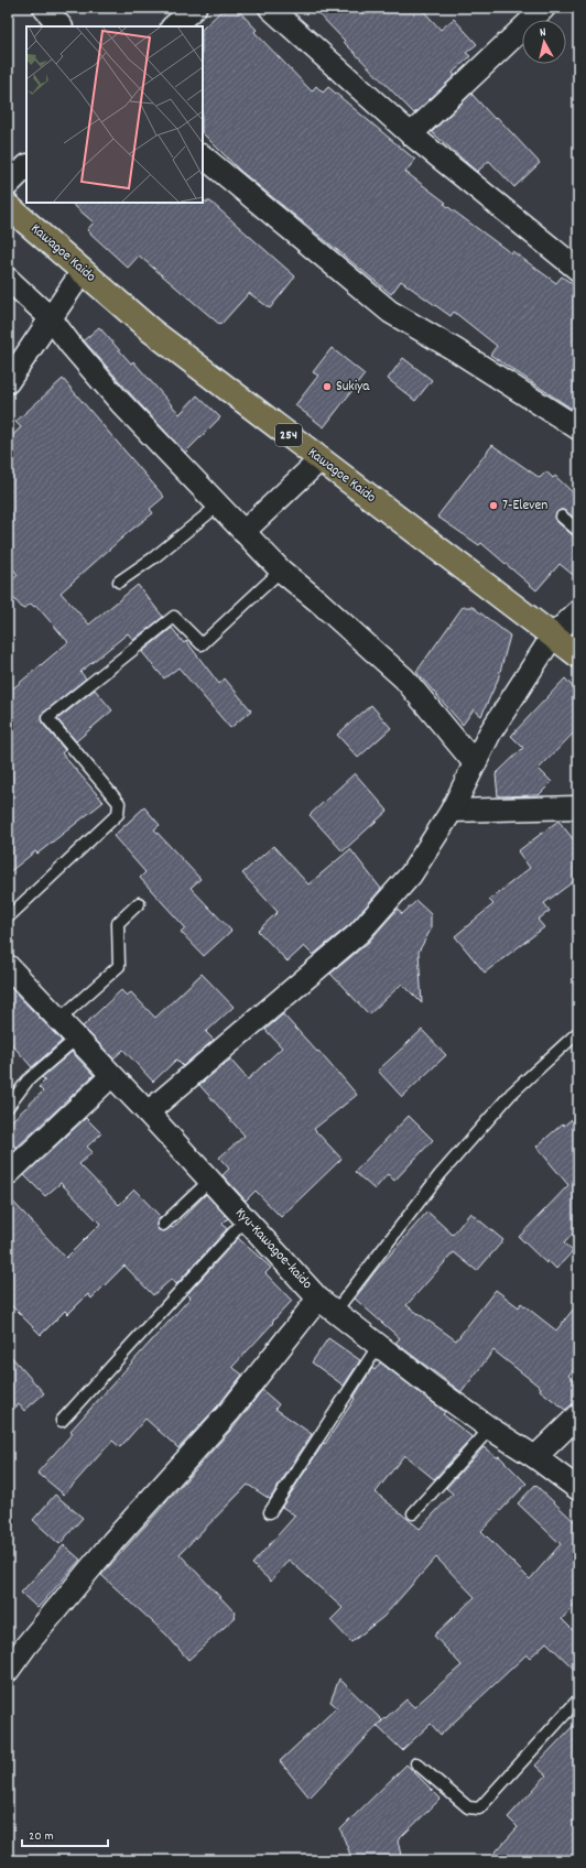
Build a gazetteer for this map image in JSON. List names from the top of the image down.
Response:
{
  "streets": {
    "highway": ["Kawagoe Kaido", "254"],
    "street": ["Kyu-Kawagoe-kaido"]
  },
  "places": ["Sukiya", "7-Eleven"],
  "scale_bar": "20 m",
  "north": "top"
}
